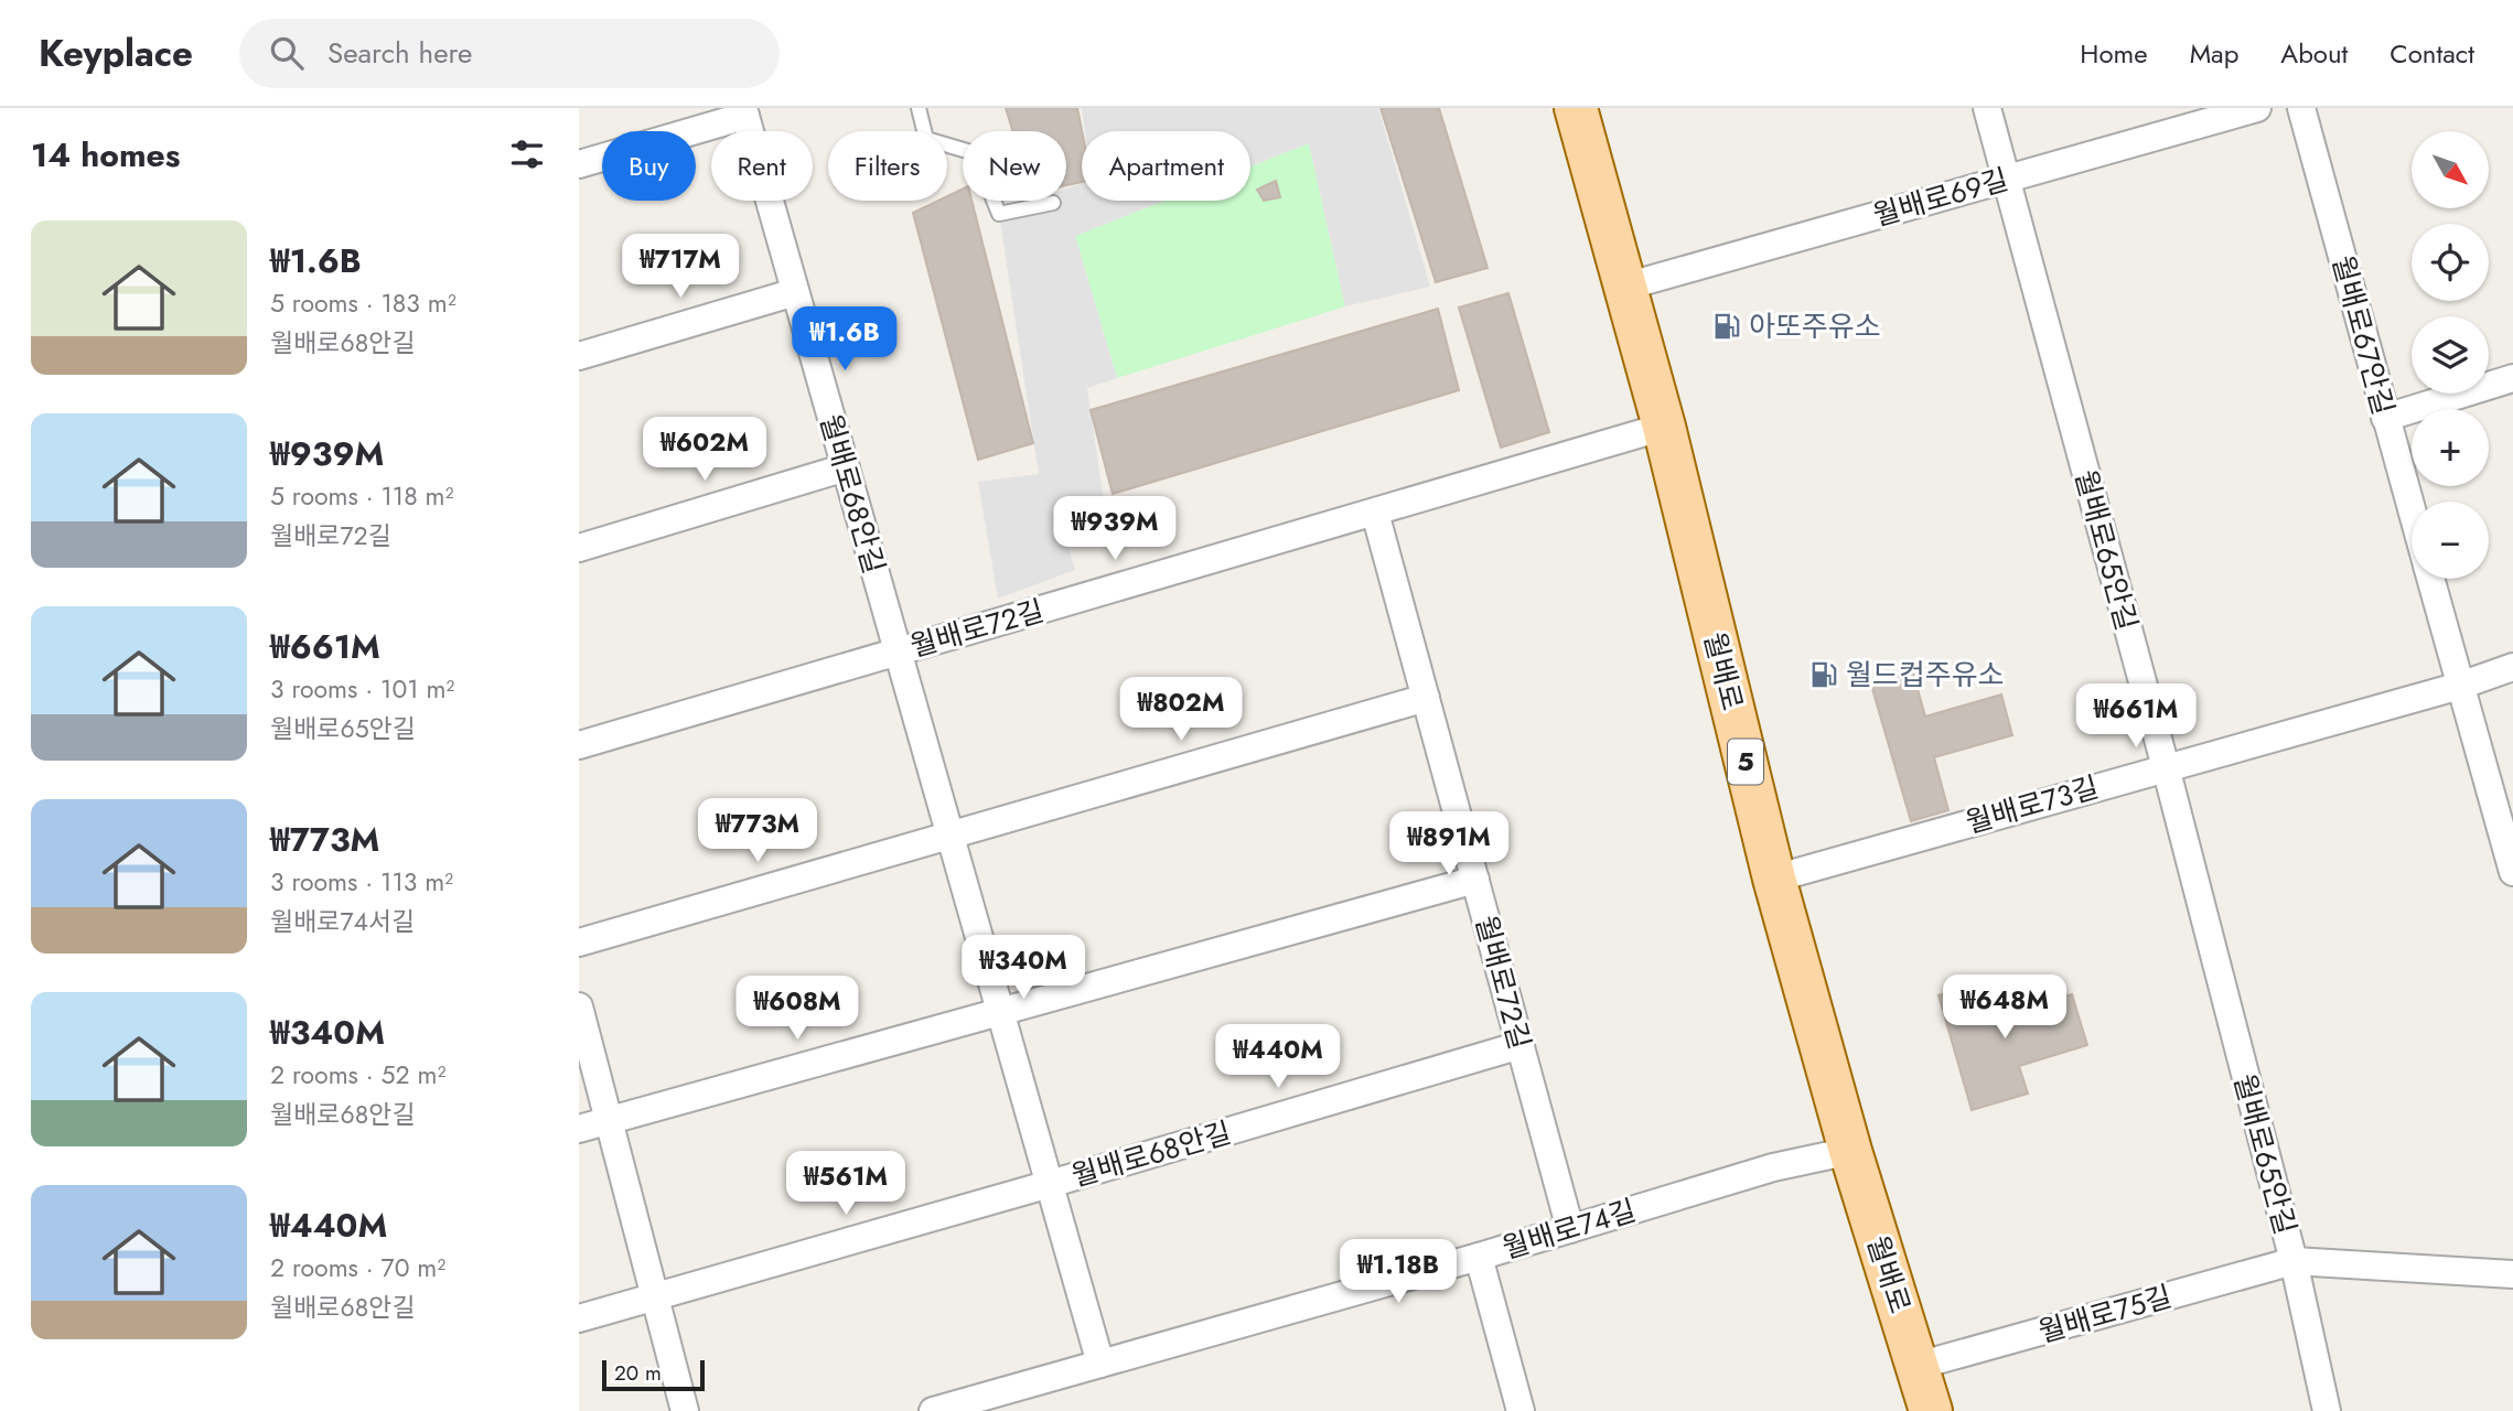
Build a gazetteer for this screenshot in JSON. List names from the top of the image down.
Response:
{
  "streets": {
    "main road": ["월배로", "5"],
    "street": [
      "월배로69길",
      "월배로67안길",
      "월배로68안길",
      "월배로65안길",
      "월배로72길",
      "월배로73길",
      "월배로74길",
      "월배로75길"
    ]
  },
  "crossings": [
    ["월배로69길", "월배로65안길"],
    ["월배로69길", "월배로"],
    ["월배로67안길", "월배로73길"],
    ["월배로68안길", "월배로72길"],
    ["월배로68안길", "월배로74길"],
    ["월배로65안길", "월배로73길"],
    ["월배로65안길", "월배로75길"],
    ["월배로72길", "월배로"],
    ["월배로72길", "월배로74길"],
    ["월배로", "월배로73길"],
    ["월배로", "월배로74길"],
    ["월배로", "월배로75길"]
  ],
  "places": {
    "fuel station": ["아또주유소", "월드컵주유소"]
  },
  "scale_bar": "20 m",
  "north": "bottom right",
  "page": {
    "header": "Keyplace",
    "search": "Search here",
    "nav": [
      "Home",
      "Map",
      "About",
      "Contact"
    ],
    "heading": "14 homes",
    "map_buttons": ["+", "−"],
    "chip": [
      "Buy",
      "Rent",
      "Filters",
      "New",
      "Apartment"
    ],
    "list": [
      {
        "name": "₩1.6B",
        "note": "5 rooms · 183 m² · 월배로68안길"
      },
      {
        "name": "₩939M",
        "note": "5 rooms · 118 m² · 월배로72길"
      },
      {
        "name": "₩661M",
        "note": "3 rooms · 101 m² · 월배로65안길"
      },
      {
        "name": "₩773M",
        "note": "3 rooms · 113 m² · 월배로74서길"
      },
      {
        "name": "₩340M",
        "note": "2 rooms · 52 m² · 월배로68안길"
      },
      {
        "name": "₩440M",
        "note": "2 rooms · 70 m² · 월배로68안길"
      }
    ],
    "price": [
      "₩717M",
      "₩1.6B",
      "₩602M",
      "₩939M",
      "₩802M",
      "₩661M",
      "₩773M",
      "₩891M",
      "₩340M",
      "₩648M",
      "₩608M",
      "₩440M",
      "₩561M",
      "₩1.18B"
    ],
    "scale": "20 m"
  }
}
